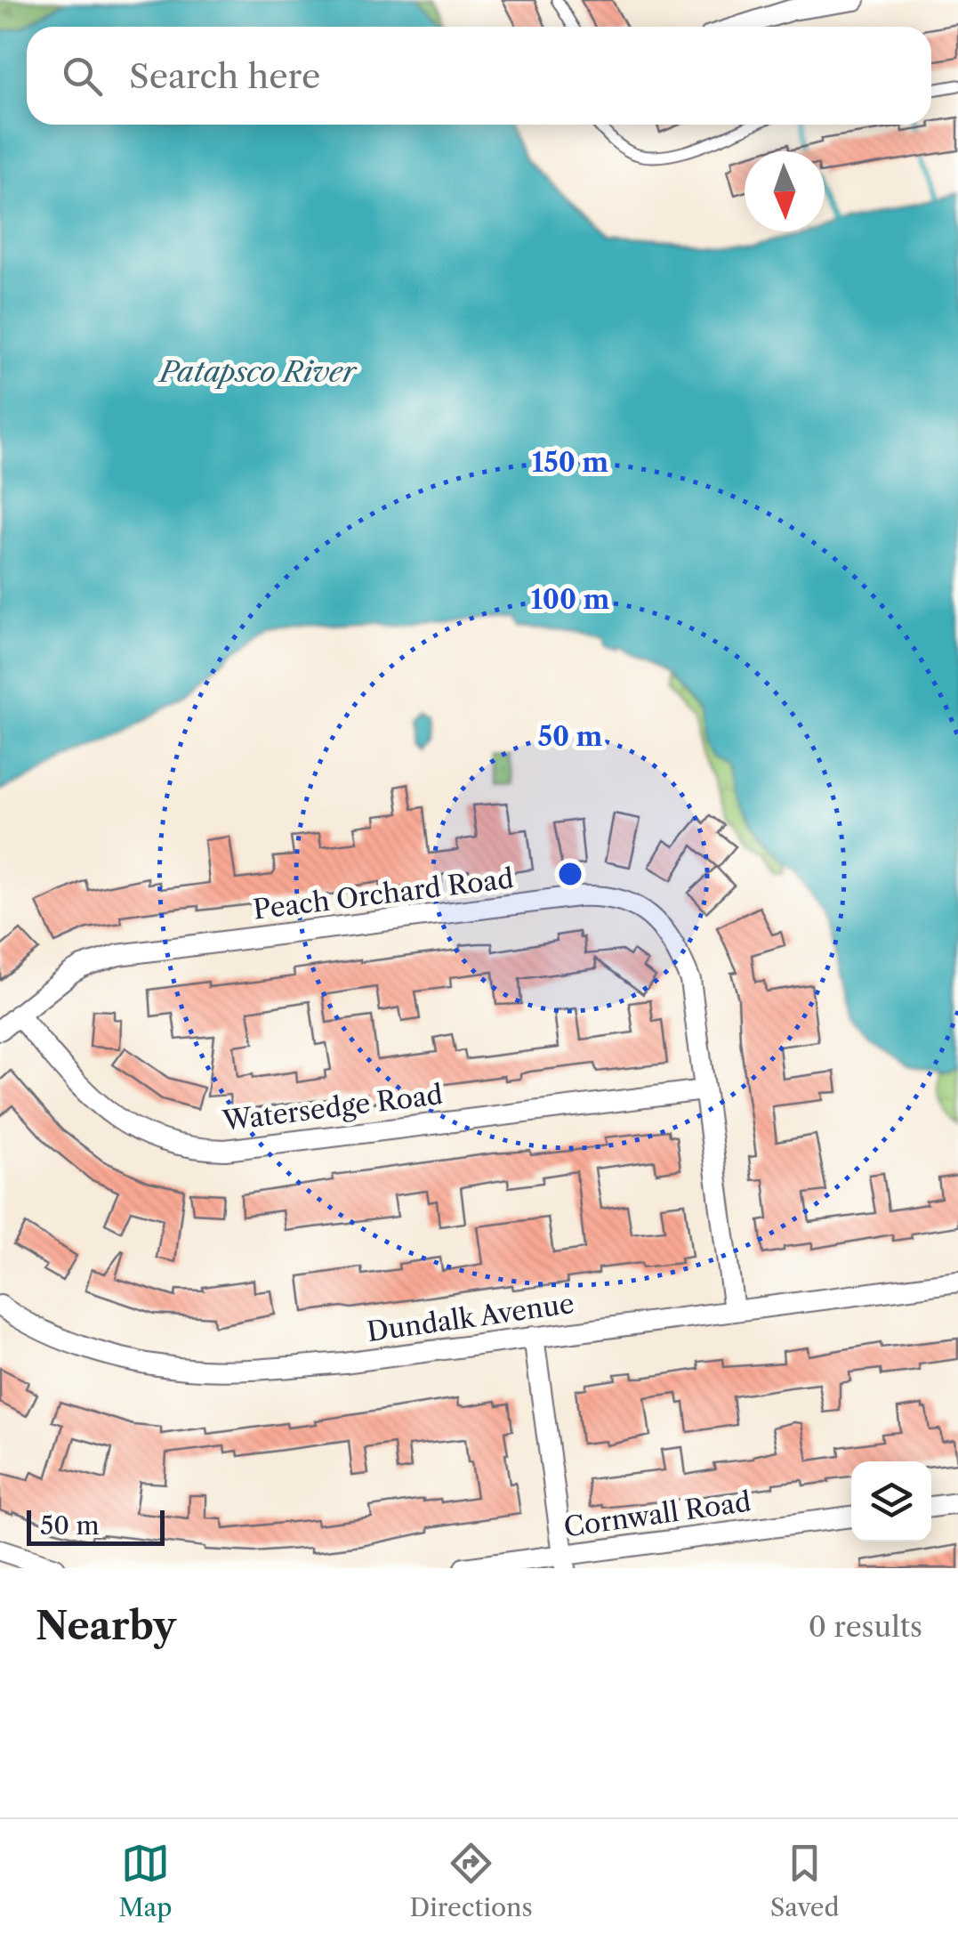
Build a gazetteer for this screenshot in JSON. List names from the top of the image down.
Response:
{
  "streets": {
    "street": [
      "Peach Orchard Road",
      "Watersedge Road",
      "Dundalk Avenue",
      "Cornwall Road"
    ]
  },
  "crossings": [
    ["Peach Orchard Road", "Watersedge Road"],
    ["Peach Orchard Road", "Dundalk Avenue"]
  ],
  "water": ["Patapsco River"],
  "scale_bar": "50 m",
  "north": "bottom",
  "page": {
    "search": "Search here",
    "scale": "50 m",
    "heading": ["Nearby", "0 results"],
    "nav": ["Map", "Directions", "Saved"]
  },
  "rings": ["150 m", "100 m", "50 m"]
}
